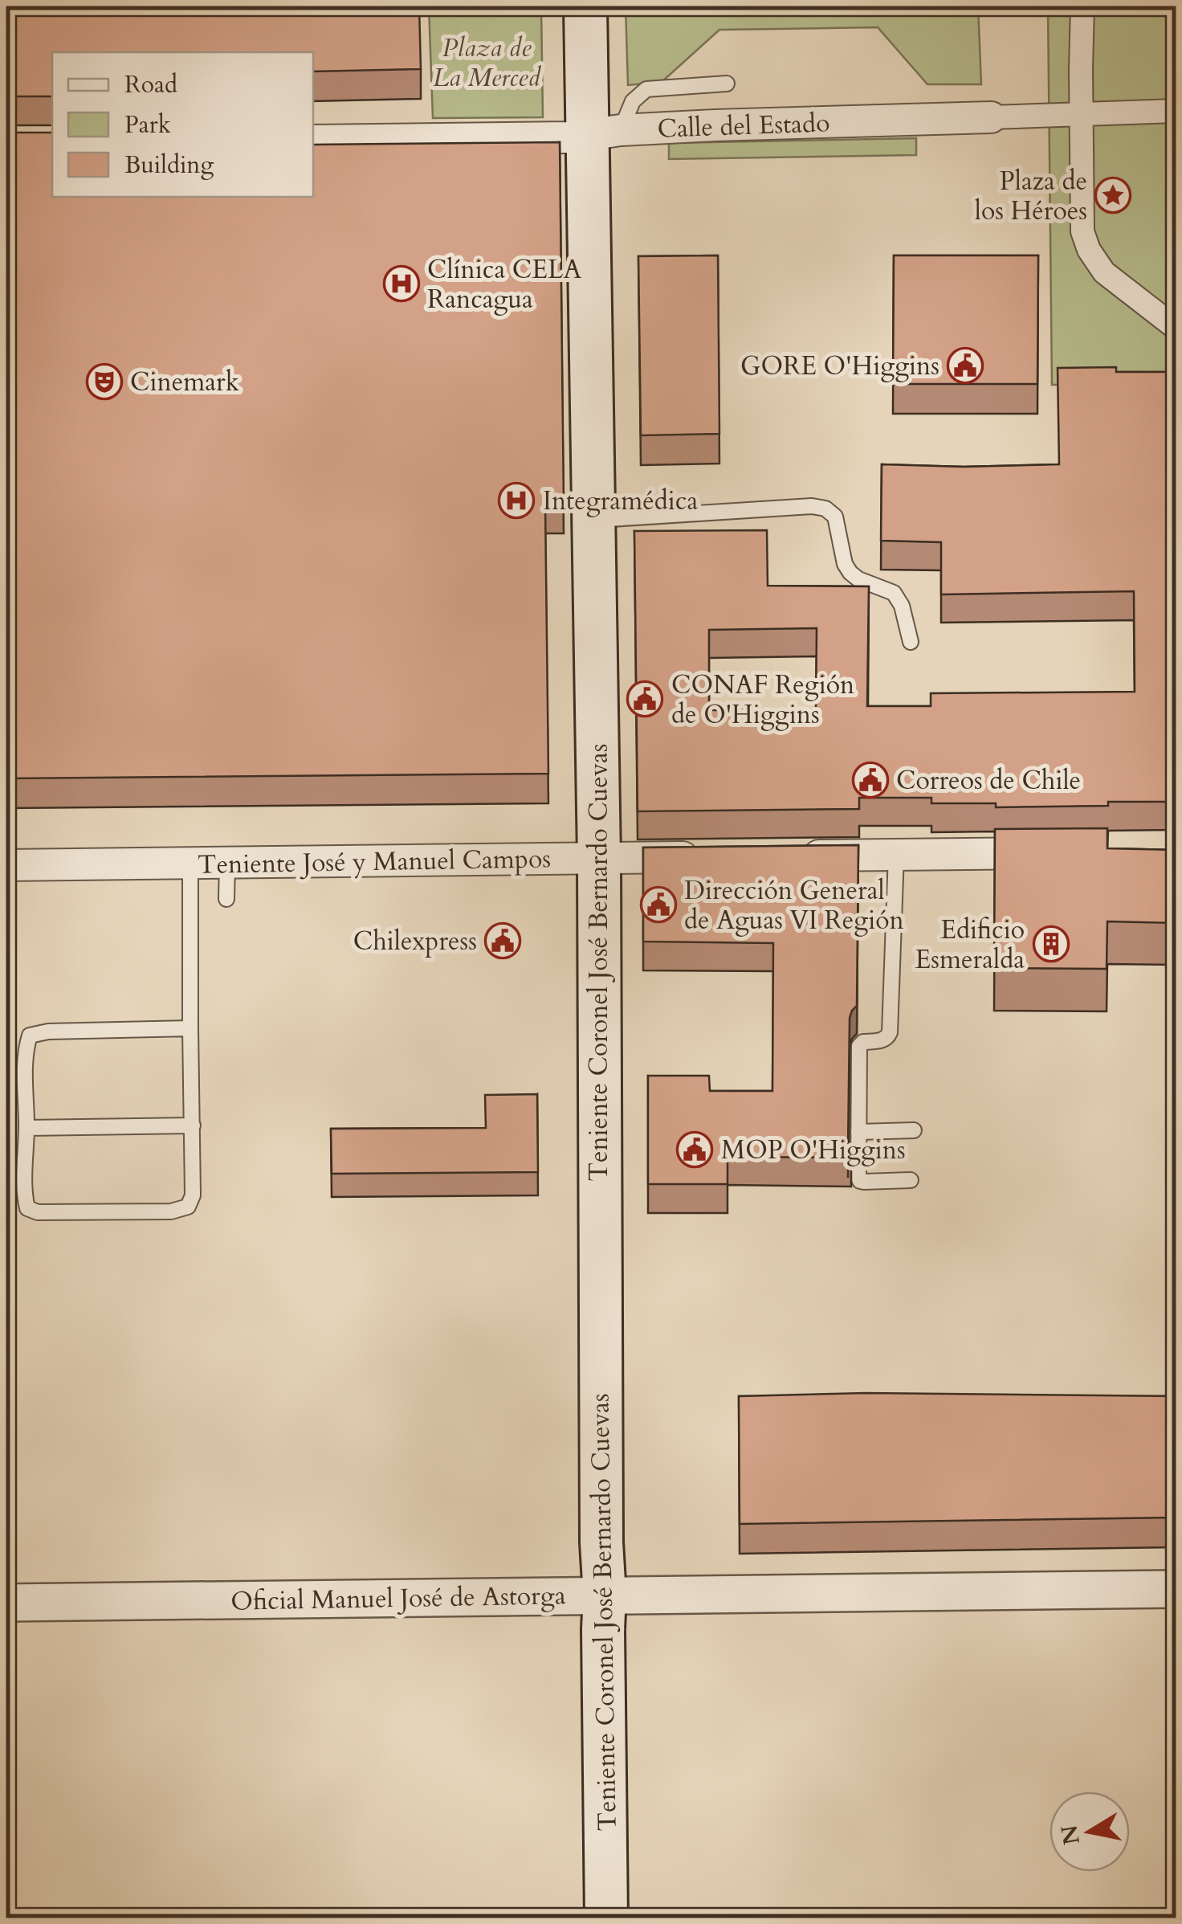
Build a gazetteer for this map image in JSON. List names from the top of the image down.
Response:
{
  "streets": {
    "main road": ["Teniente Coronel José Bernardo Cuevas"],
    "street": ["Calle del Estado", "Teniente José y Manuel Campos", "Oficial Manuel José de Astorga"]
  },
  "crossings": [
    ["Calle del Estado", "Teniente Coronel José Bernardo Cuevas"],
    ["Teniente José y Manuel Campos", "Teniente Coronel José Bernardo Cuevas"],
    ["Teniente Coronel José Bernardo Cuevas", "Oficial Manuel José de Astorga"]
  ],
  "parks": ["Plaza de La Merced"],
  "places": {
    "place": ["Plaza de los Héroes"],
    "hospital": ["Clínica CELA Rancagua", "Integramédica"],
    "public building": [
      "GORE O'Higgins",
      "CONAF Región de O'Higgins",
      "Correos de Chile",
      "Dirección General de Aguas VI Región",
      "Chilexpress",
      "MOP O'Higgins"
    ],
    "theatre": ["Cinemark"],
    "building": ["Edificio Esmeralda"]
  },
  "legend": ["Road", "Park", "Building"],
  "north": "left"
}
